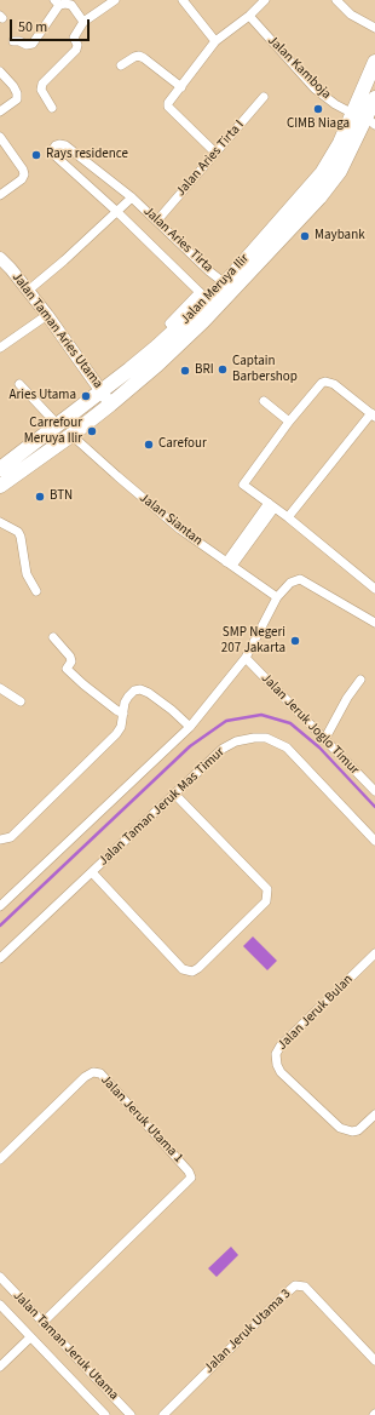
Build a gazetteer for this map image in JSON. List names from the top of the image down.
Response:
{
  "streets": {
    "main road": ["Jalan Meruya Ilir"],
    "street": [
      "Jalan Kamboja",
      "Jalan Aries Tirta I",
      "Jalan Aries Tirta",
      "Jalan Taman Aries Utama",
      "Jalan Siantan",
      "Jalan Jeruk Joglo Timur",
      "Jalan Taman Jeruk Mas Timur",
      "Jalan Jeruk Bulan",
      "Jalan Jeruk Utama 1",
      "Jalan Jeruk Utama 3",
      "Jalan Taman Jeruk Utama"
    ]
  },
  "crossings": [
    ["Jalan Kamboja", "Jalan Meruya Ilir"],
    ["Jalan Aries Tirta I", "Jalan Aries Tirta"],
    ["Jalan Aries Tirta", "Jalan Meruya Ilir"],
    ["Jalan Meruya Ilir", "Jalan Taman Aries Utama"],
    ["Jalan Meruya Ilir", "Jalan Siantan"],
    ["Jalan Jeruk Utama 1", "Jalan Taman Jeruk Utama"]
  ],
  "places": [
    "CIMB Niaga",
    "Rays residence",
    "Maybank",
    "Captain Barbershop",
    "BRI",
    "Aries Utama",
    "Carrefour Meruya Ilir",
    "Carefour",
    "BTN",
    "SMP Negeri 207 Jakarta"
  ],
  "scale_bar": "50 m"
}
